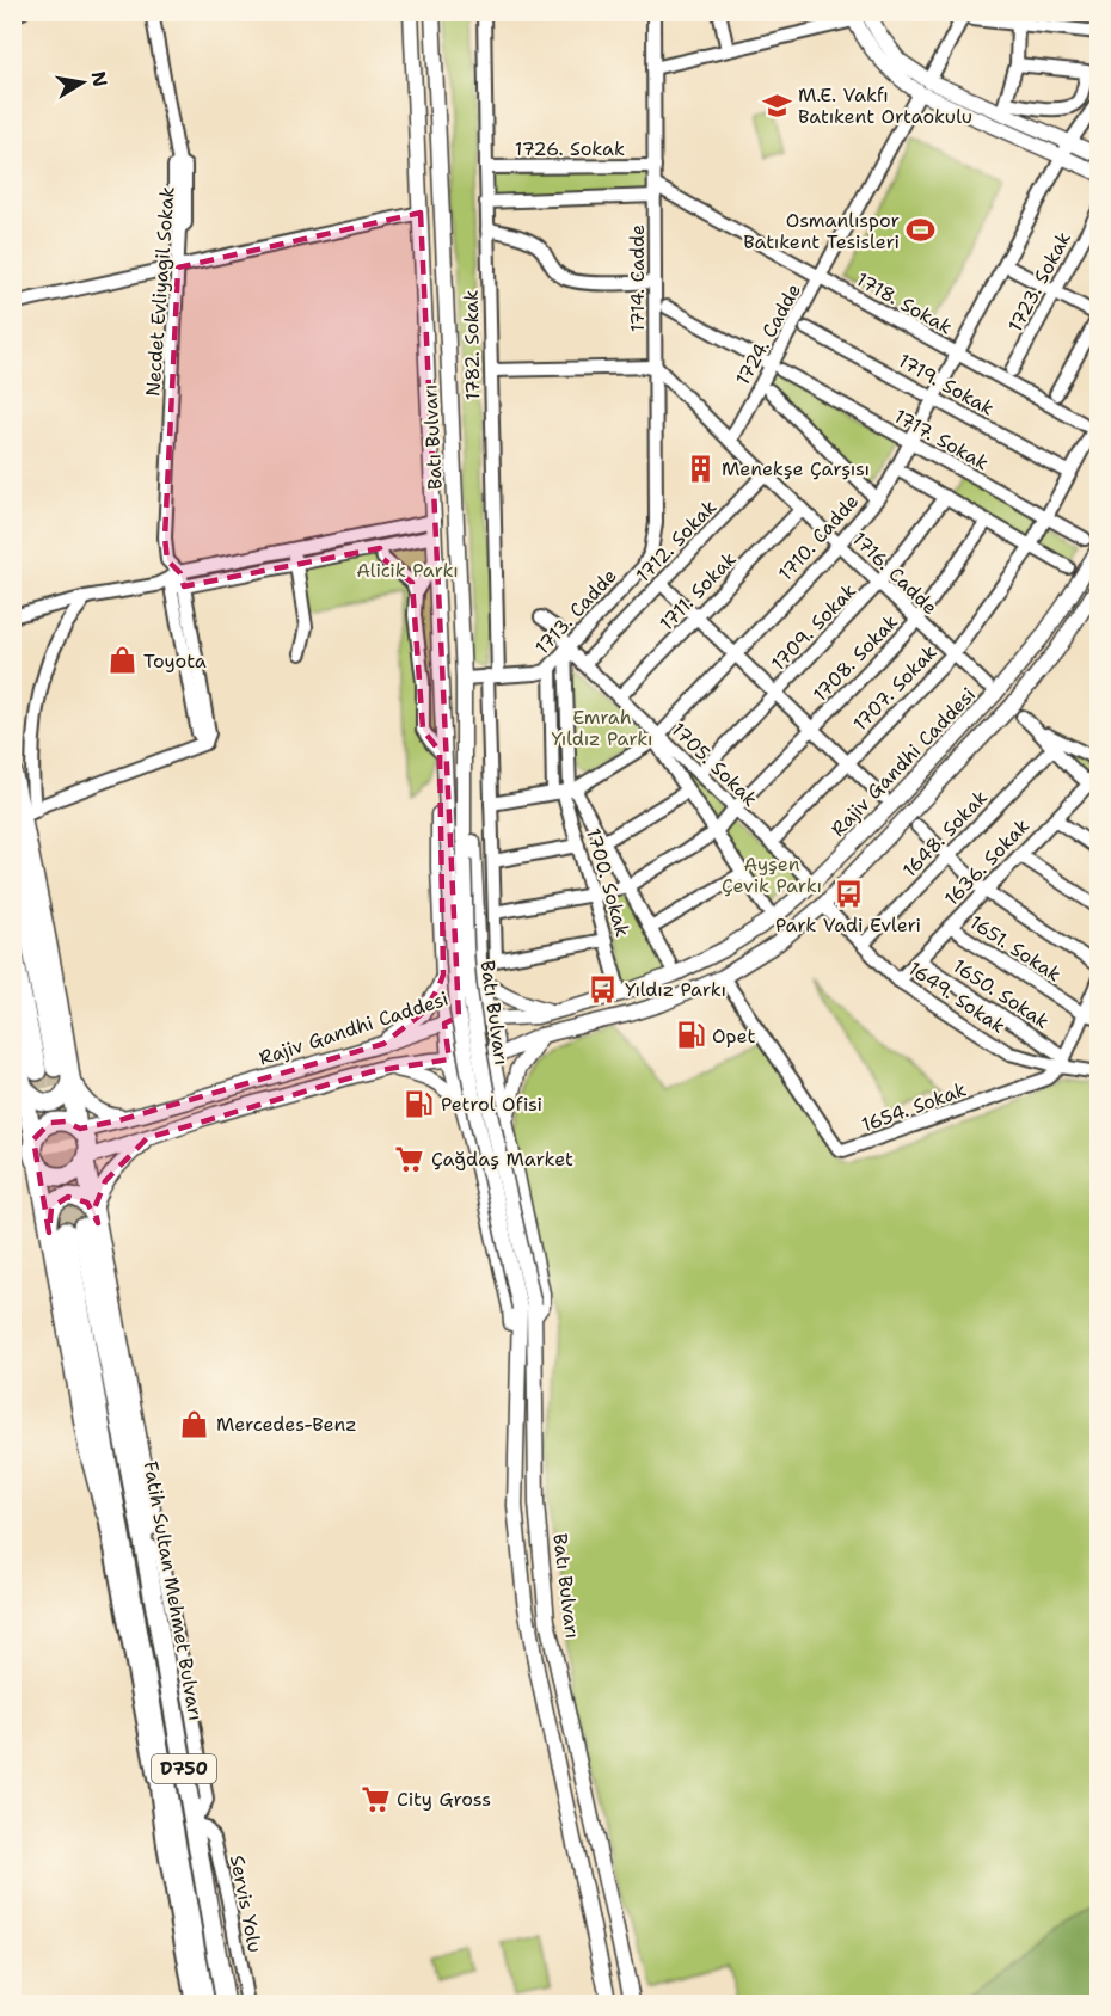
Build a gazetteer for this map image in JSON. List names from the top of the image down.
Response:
{
  "streets": {
    "highway": ["Fatih Sultan Mehmet Bulvarı", "D750"],
    "main road": ["Batı Bulvarı", "Rajiv Gandhi Caddesi"],
    "street": [
      "1726. Sokak",
      "1714. Cadde",
      "1723. Sokak",
      "Necdet Evliyagil Sokak",
      "1718. Sokak",
      "1724. Cadde",
      "1782. Sokak",
      "1719. Sokak",
      "1717. Sokak",
      "1710. Cadde",
      "1712. Sokak",
      "1716. Cadde",
      "1711. Sokak",
      "1713. Cadde",
      "1709. Sokak",
      "1708. Sokak",
      "1707. Sokak",
      "1705. Sokak",
      "1648. Sokak",
      "1636. Sokak",
      "1700. Sokak",
      "1651. Sokak",
      "1650. Sokak",
      "1649. Sokak",
      "1654. Sokak",
      "Servis Yolu"
    ]
  },
  "crossings": [
    ["1726. Sokak", "1714. Cadde"],
    ["1726. Sokak", "1782. Sokak"],
    ["1714. Cadde", "1718. Sokak"],
    ["1714. Cadde", "1716. Cadde"],
    ["1714. Cadde", "1713. Cadde"],
    ["1718. Sokak", "1724. Cadde"],
    ["1718. Sokak", "1710. Cadde"],
    ["1718. Sokak", "1707. Sokak"],
    ["1724. Cadde", "1717. Sokak"],
    ["1724. Cadde", "1716. Cadde"],
    ["1782. Sokak", "1710. Cadde"],
    ["1782. Sokak", "1713. Cadde"],
    ["1782. Sokak", "1700. Sokak"],
    ["1719. Sokak", "1710. Cadde"],
    ["1719. Sokak", "1707. Sokak"],
    ["Batı Bulvarı", "1713. Cadde"],
    ["Batı Bulvarı", "Rajiv Gandhi Caddesi"],
    ["1717. Sokak", "1710. Cadde"],
    ["1717. Sokak", "1707. Sokak"],
    ["1710. Cadde", "1716. Cadde"],
    ["1710. Cadde", "1705. Sokak"],
    ["1710. Cadde", "1700. Sokak"],
    ["1712. Sokak", "1716. Cadde"],
    ["1712. Sokak", "1705. Sokak"],
    ["1716. Cadde", "1711. Sokak"],
    ["1716. Cadde", "1709. Sokak"],
    ["1716. Cadde", "1708. Sokak"],
    ["1716. Cadde", "1707. Sokak"],
    ["1711. Sokak", "1705. Sokak"],
    ["1713. Cadde", "1705. Sokak"],
    ["1709. Sokak", "1705. Sokak"],
    ["1708. Sokak", "1705. Sokak"],
    ["1707. Sokak", "1705. Sokak"],
    ["Rajiv Gandhi Caddesi", "1649. Sokak"],
    ["Rajiv Gandhi Caddesi", "1654. Sokak"],
    ["1648. Sokak", "1649. Sokak"],
    ["1636. Sokak", "1651. Sokak"],
    ["1636. Sokak", "1650. Sokak"],
    ["1636. Sokak", "1649. Sokak"],
    ["1650. Sokak", "1649. Sokak"],
    ["1650. Sokak", "1654. Sokak"],
    ["1649. Sokak", "1654. Sokak"],
    ["Fatih Sultan Mehmet Bulvarı", "D750"],
    ["Fatih Sultan Mehmet Bulvarı", "Servis Yolu"]
  ],
  "parks": ["Alicik Parkı", "Emrah Yıldız Parkı", "Ayşen Çevik Parkı"],
  "places": {
    "school or university": ["M.E. Vakfı Batıkent Ortaokulu"],
    "sports": ["Osmanlıspor Batıkent Tesisleri"],
    "building": ["Menekşe Çarşısı"],
    "shop": ["Toyota", "Mercedes-Benz"],
    "bus stop": ["Park Vadi Evleri", "Yıldız Parkı"],
    "fuel station": ["Opet", "Petrol Ofisi"],
    "supermarket": ["Çağdaş Market", "City Gross"]
  },
  "north": "right"
}
